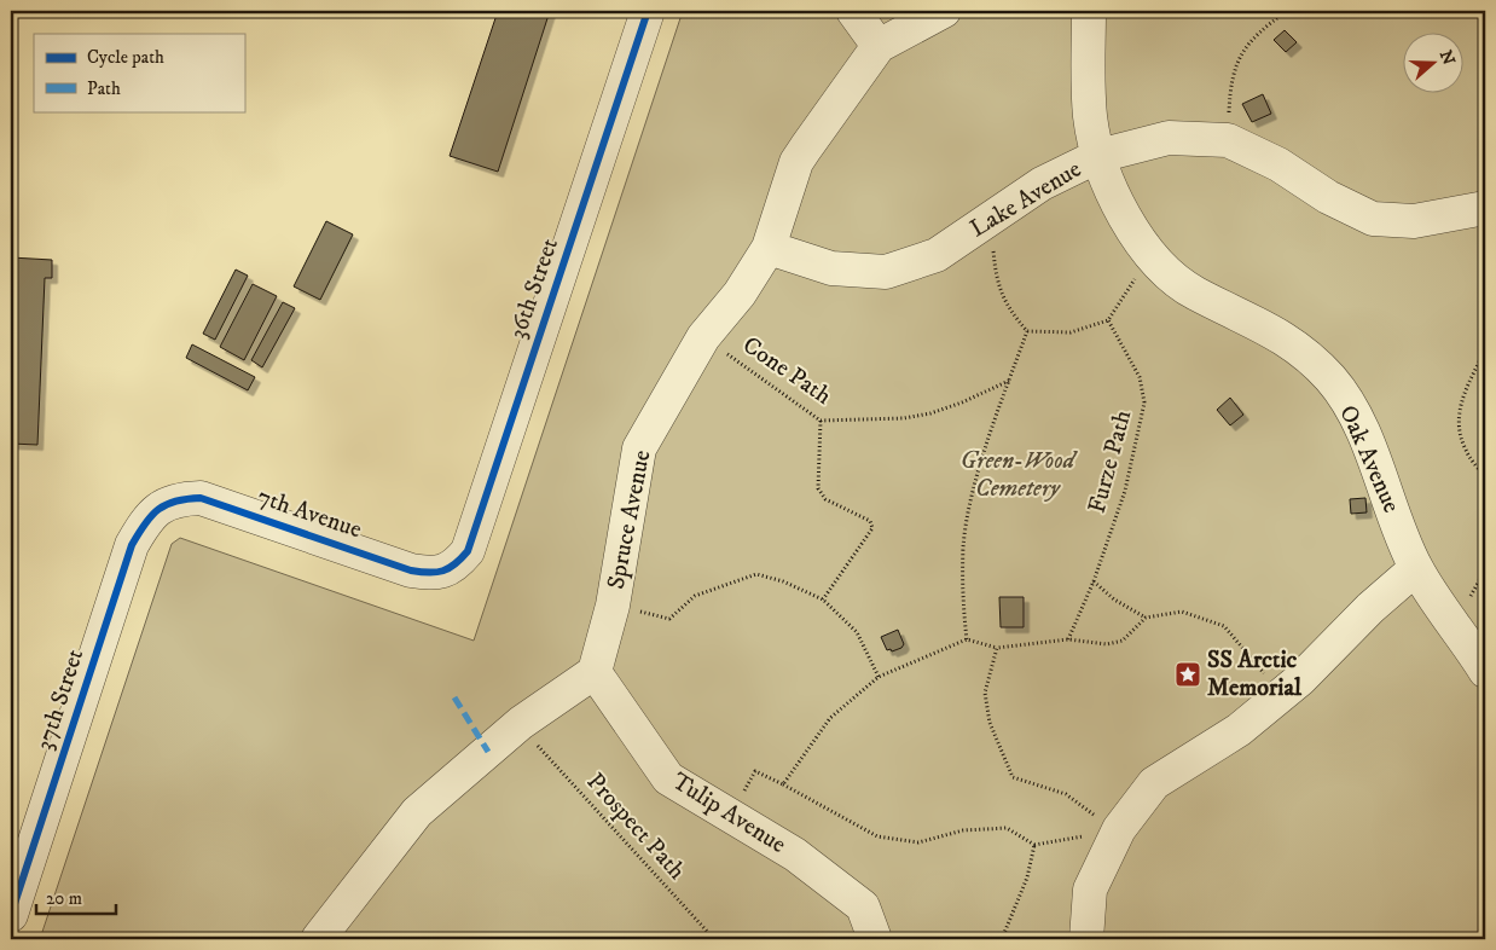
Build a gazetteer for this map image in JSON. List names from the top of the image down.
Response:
{
  "streets": {
    "street": [
      "Lake Avenue",
      "36th Street",
      "Oak Avenue",
      "7th Avenue",
      "Spruce Avenue",
      "37th Street",
      "Tulip Avenue"
    ],
    "path": ["Cone Path", "Furze Path", "Prospect Path"]
  },
  "crossings": [
    ["Lake Avenue", "Oak Avenue"],
    ["Lake Avenue", "Furze Path"],
    ["Lake Avenue", "Spruce Avenue"],
    ["36th Street", "7th Avenue"],
    ["Oak Avenue", "Furze Path"],
    ["7th Avenue", "37th Street"],
    ["Spruce Avenue", "Tulip Avenue"]
  ],
  "parks": ["Green-Wood Cemetery"],
  "places": {
    "place": ["SS Arctic Memorial"]
  },
  "legend": ["Cycle path", "Path"],
  "scale_bar": "20 m",
  "north": "right"
}
